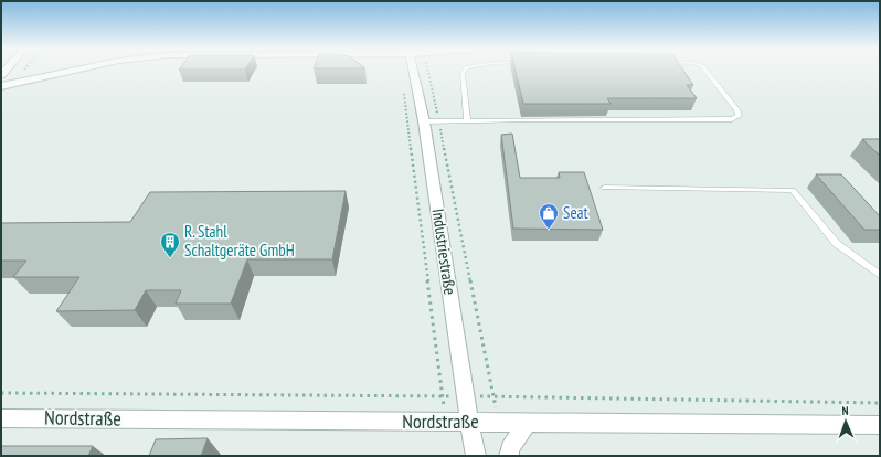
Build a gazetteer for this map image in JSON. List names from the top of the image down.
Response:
{
  "streets": {
    "street": ["Industriestraße", "Nordstraße"]
  },
  "crossings": [
    ["Industriestraße", "Nordstraße"]
  ],
  "places": {
    "shop": ["Seat"],
    "building": ["R. Stahl Schaltgeräte GmbH"]
  },
  "north": "top"
}
